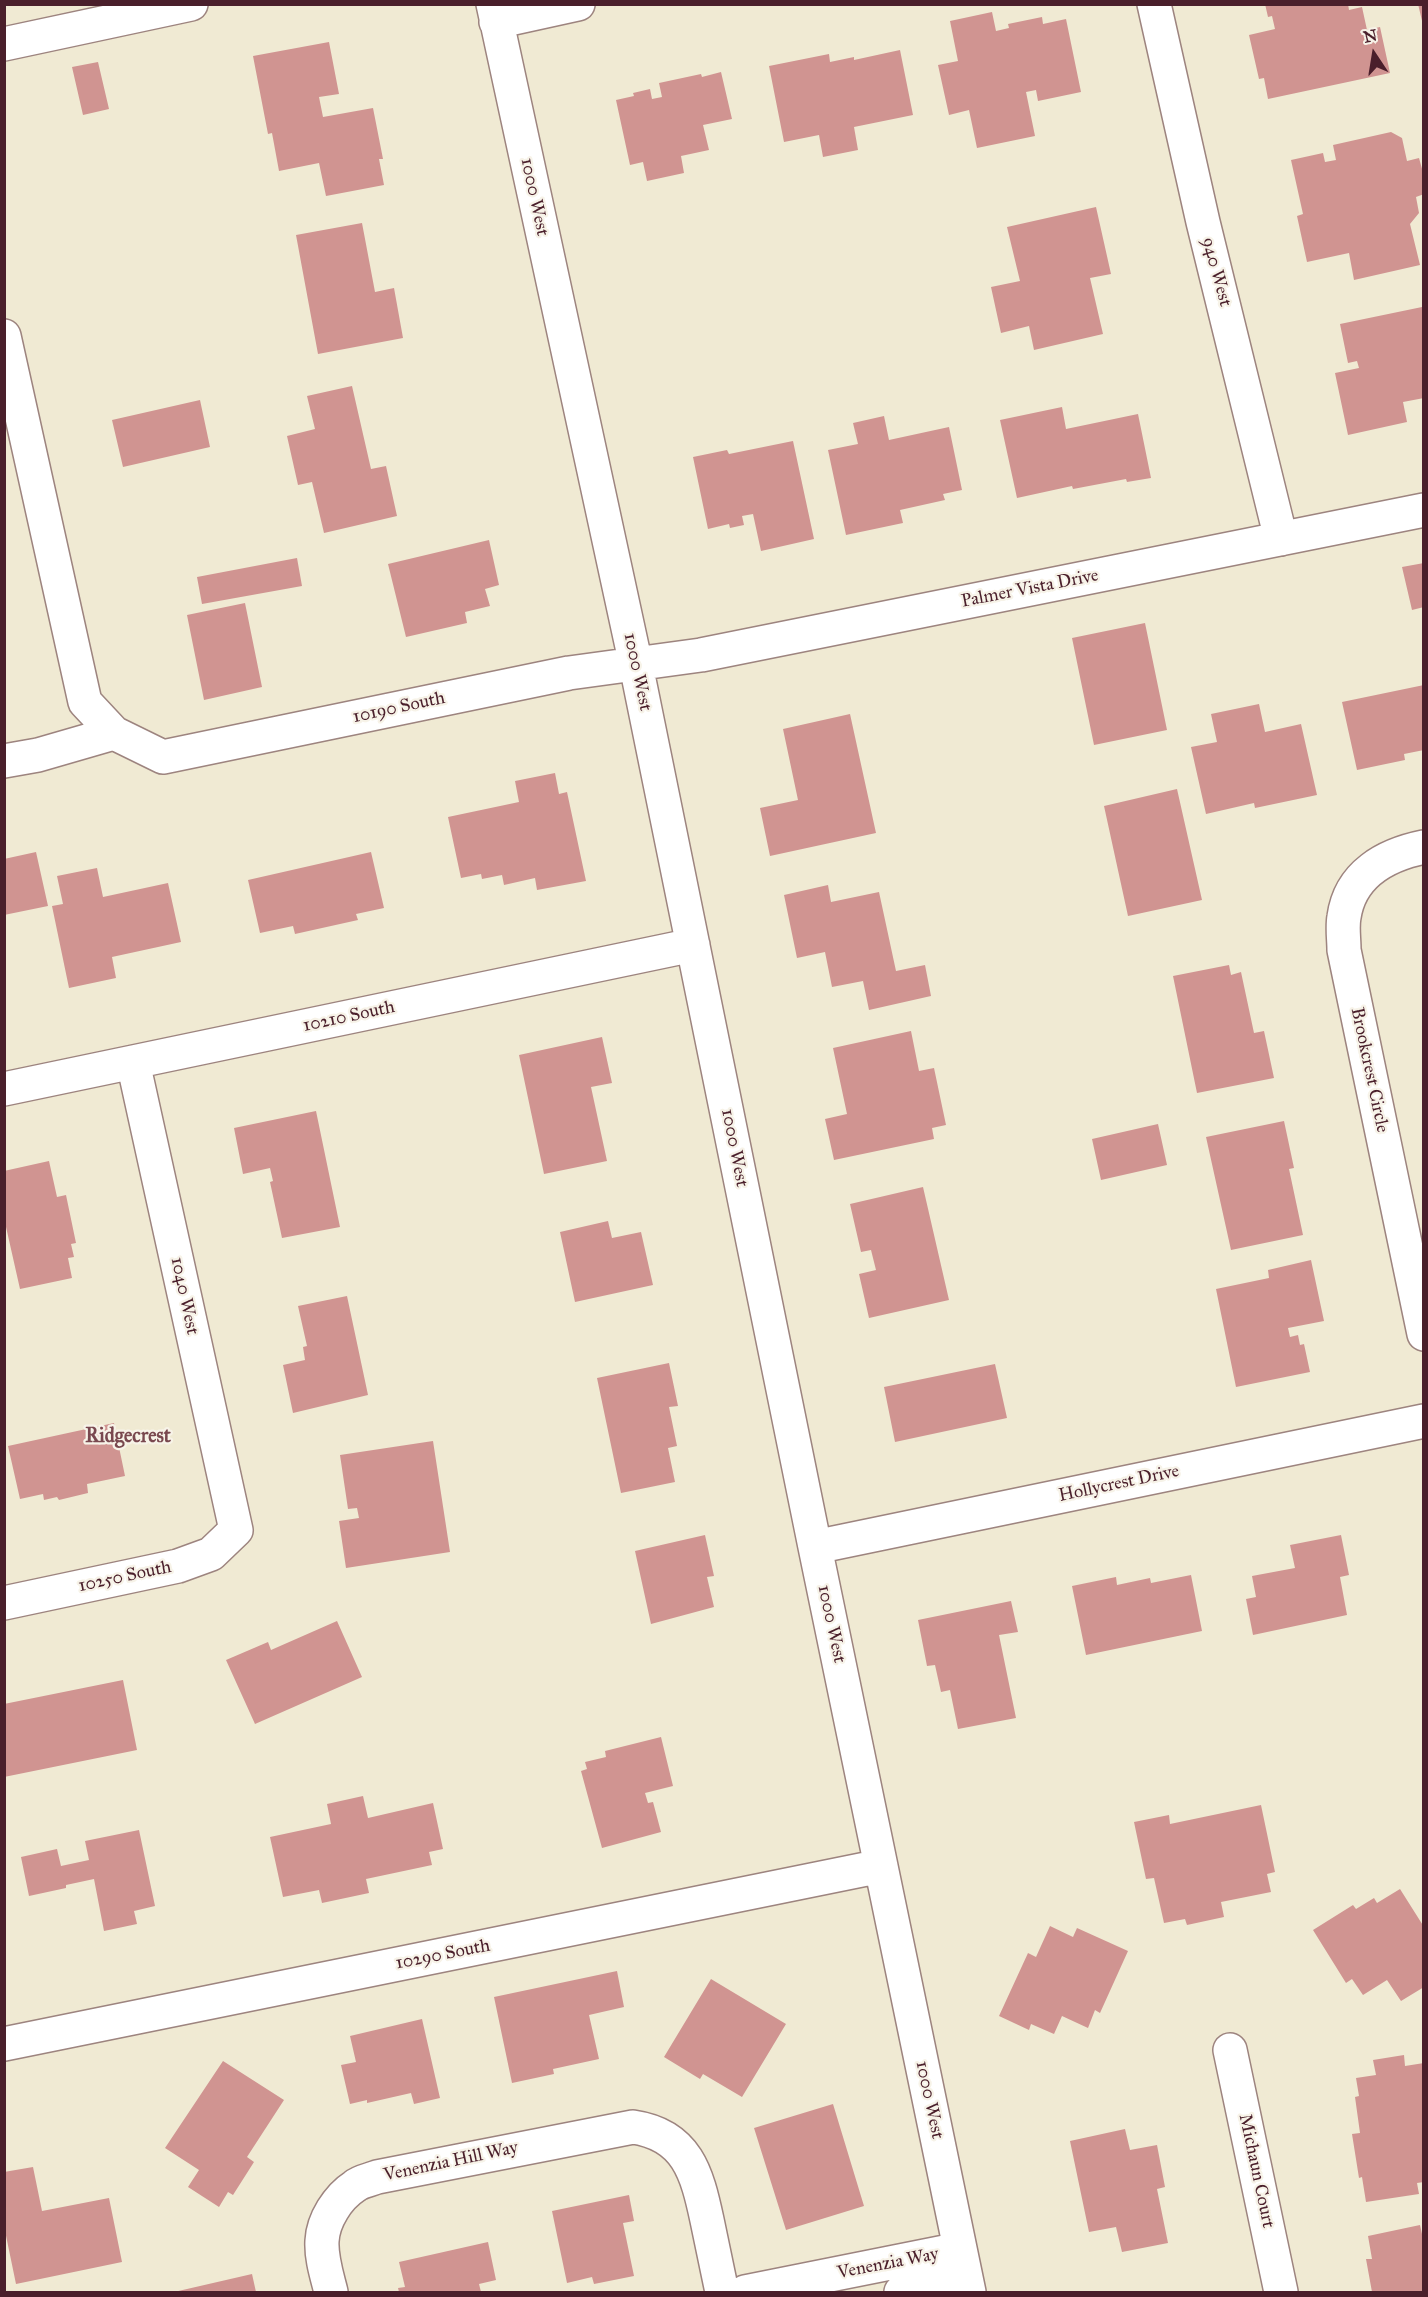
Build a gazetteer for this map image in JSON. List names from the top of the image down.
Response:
{
  "streets": {
    "street": [
      "1000 West",
      "940 West",
      "Palmer Vista Drive",
      "10190 South",
      "10210 South",
      "Brookcrest Circle",
      "1040 West",
      "Hollycrest Drive",
      "10250 South",
      "10290 South",
      "Venenzia Hill Way",
      "Michaun Court",
      "Venenzia Way"
    ]
  },
  "crossings": [
    ["1000 West", "Palmer Vista Drive"],
    ["1000 West", "10190 South"],
    ["1000 West", "10210 South"],
    ["1000 West", "Hollycrest Drive"],
    ["1000 West", "10290 South"],
    ["1000 West", "Venenzia Way"],
    ["940 West", "Palmer Vista Drive"],
    ["Palmer Vista Drive", "10190 South"],
    ["10210 South", "1040 West"],
    ["1040 West", "10250 South"]
  ],
  "districts": ["Ridgecrest"],
  "north": "top"
}
